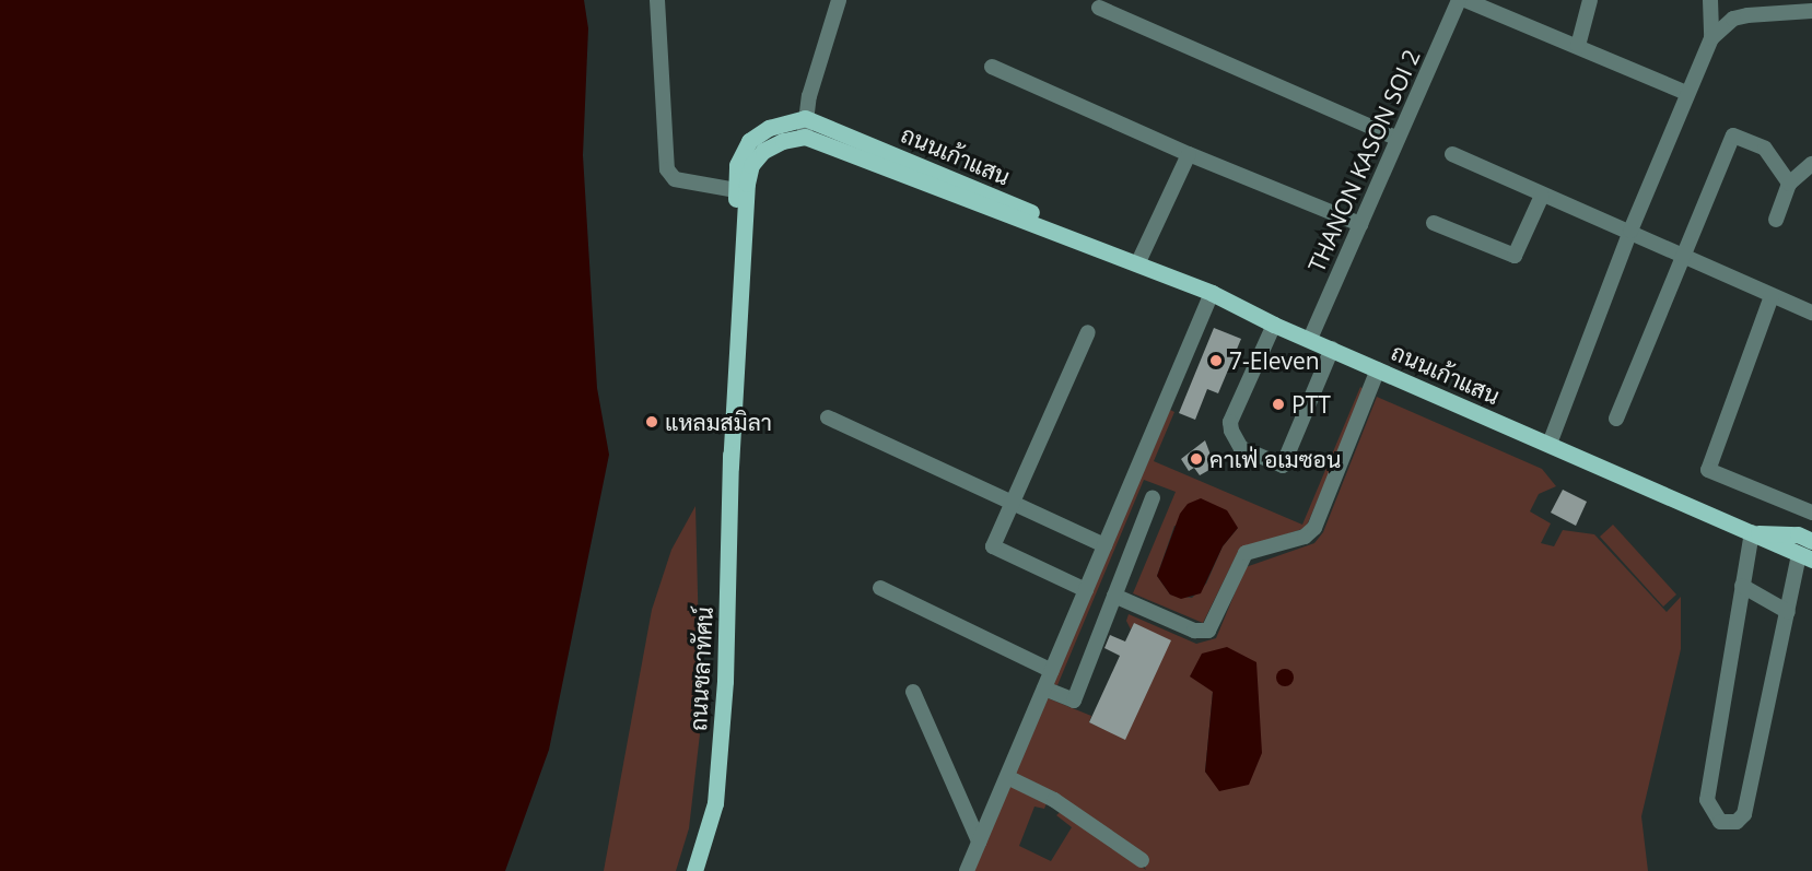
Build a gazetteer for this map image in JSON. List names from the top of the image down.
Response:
{
  "streets": {
    "main road": ["ถนนเก้าแสน", "ถนนชลาทัศน์"],
    "street": ["THANON KASON SOI 2"]
  },
  "crossings": [
    ["ถนนเก้าแสน", "THANON KASON SOI 2"],
    ["ถนนเก้าแสน", "ถนนชลาทัศน์"]
  ],
  "places": [
    "7-Eleven",
    "PTT",
    "แหลมสมิลา",
    "คาเฟ่ อเมซอน"
  ]
}
